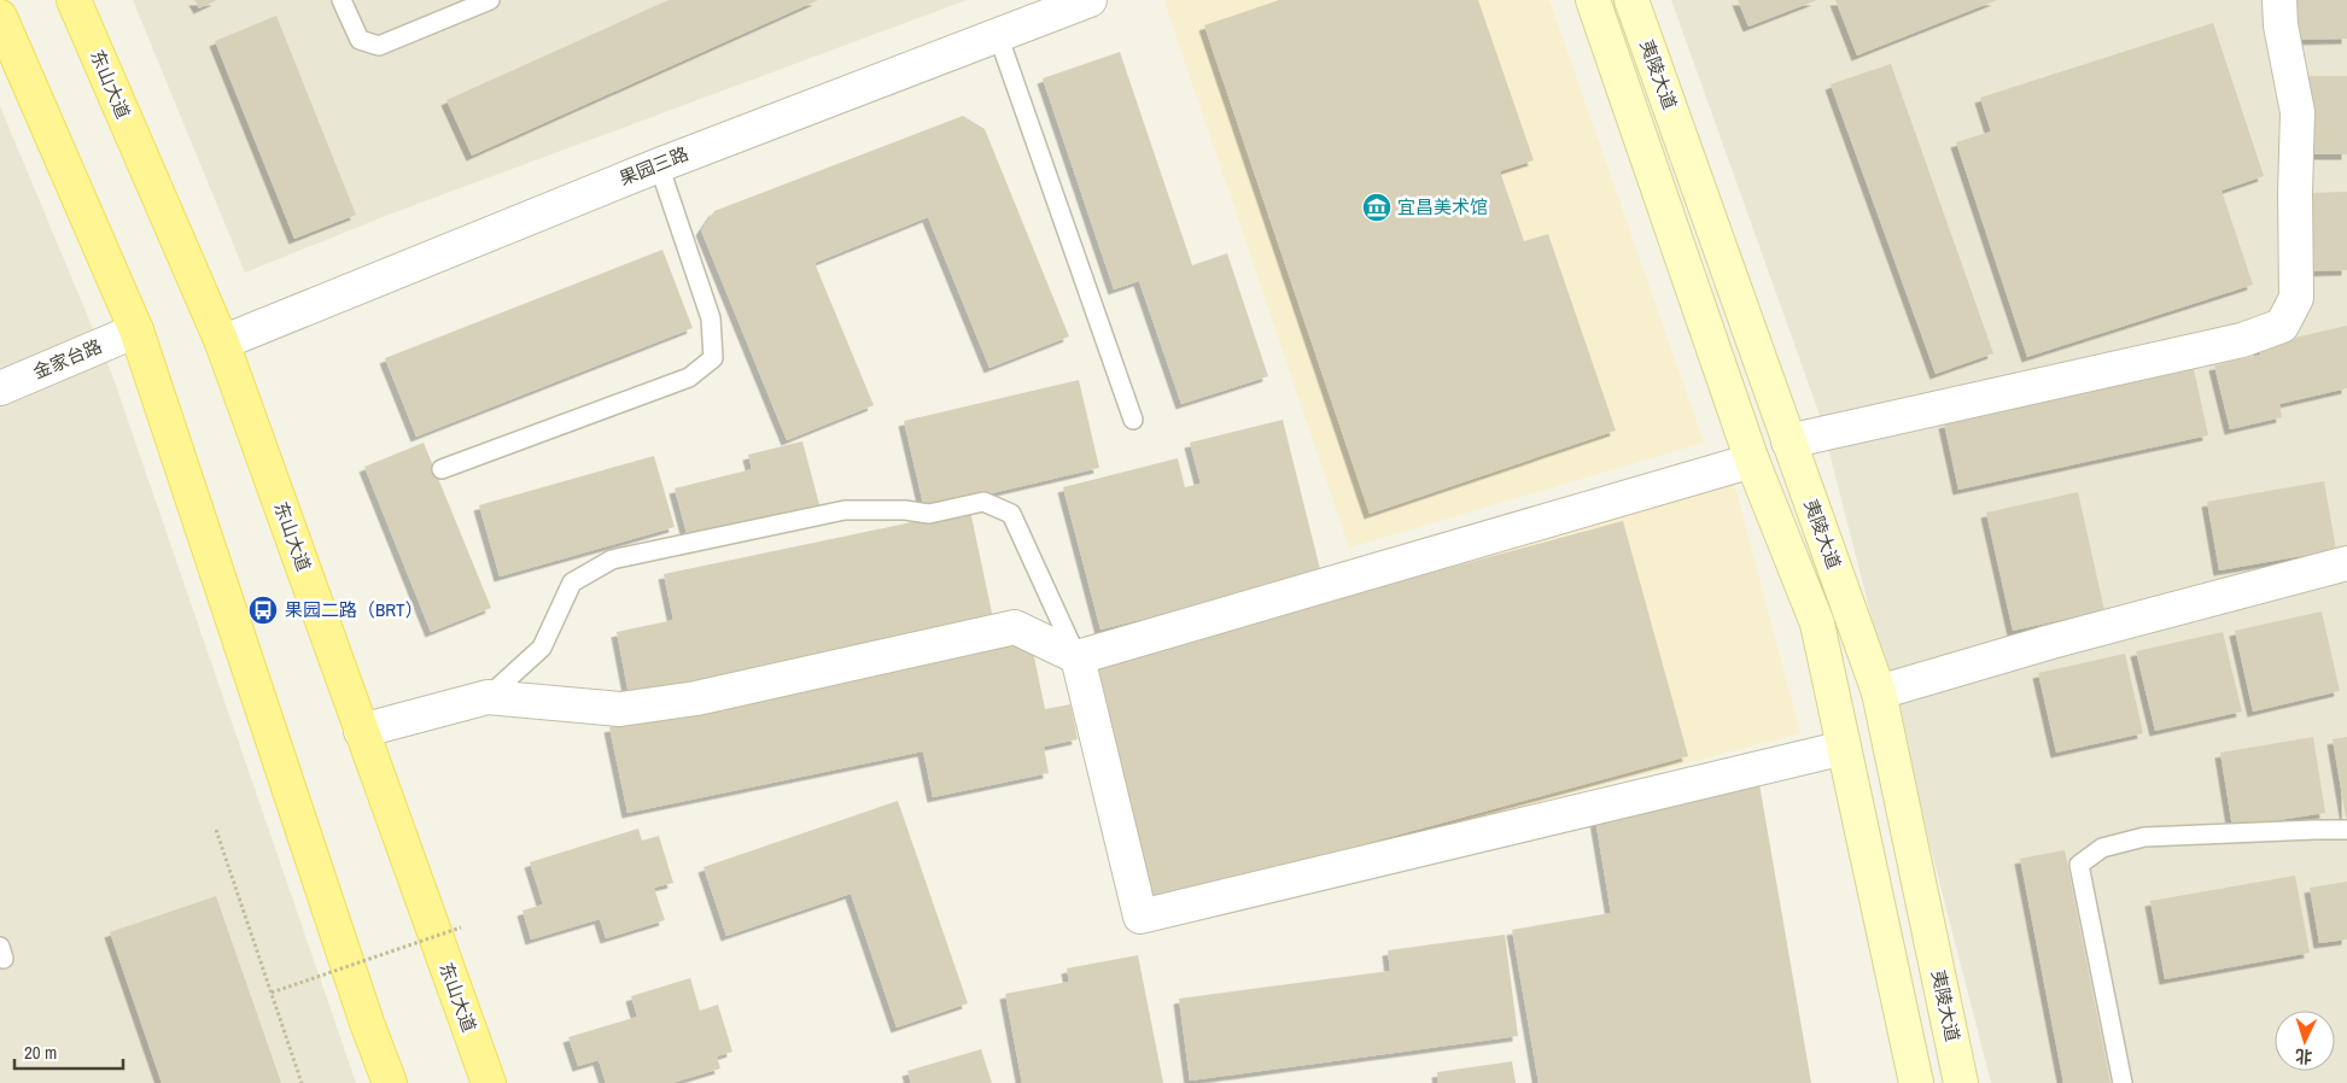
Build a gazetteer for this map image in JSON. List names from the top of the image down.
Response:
{
  "streets": {
    "main road": ["夷陵大道", "东山大道"],
    "street": ["果园三路", "金家台路"]
  },
  "crossings": [
    ["东山大道", "果园三路"]
  ],
  "places": {
    "museum": ["宜昌美术馆"],
    "bus stop": ["果园二路（BRT）"]
  },
  "scale_bar": "20 m",
  "north": "bottom"
}
